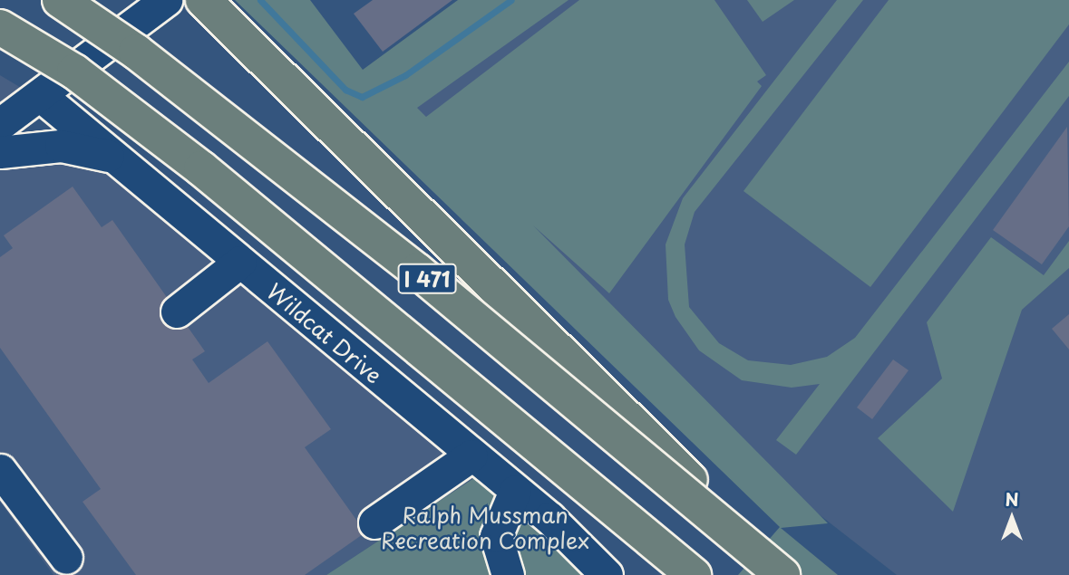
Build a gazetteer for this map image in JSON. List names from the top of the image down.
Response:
{
  "streets": {
    "highway": ["I 471"],
    "street": ["Wildcat Drive"]
  },
  "parks": ["Ralph Mussman Recreation Complex"],
  "north": "top"
}
